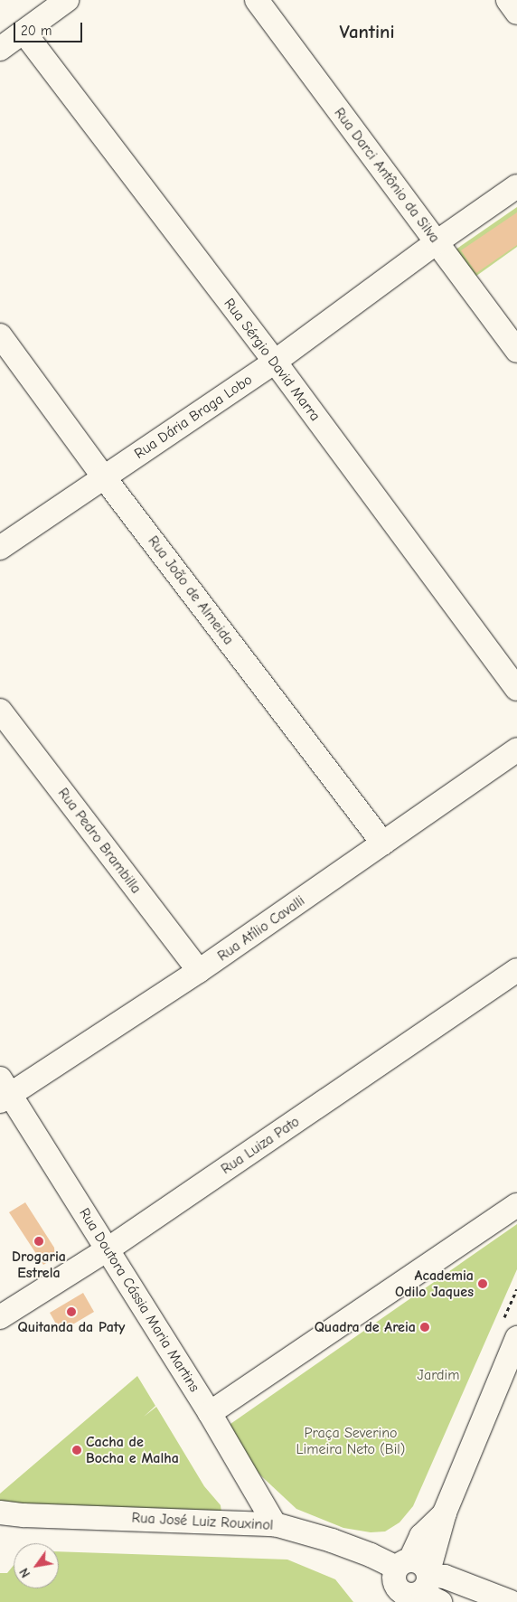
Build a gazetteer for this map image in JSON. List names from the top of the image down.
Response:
{
  "streets": {
    "street": [
      "Rua Darci Antônio da Silva",
      "Rua Sérgio David Marra",
      "Rua Dária Braga Lobo",
      "Rua João de Almeida",
      "Rua Pedro Brambilla",
      "Rua Atílio Cavalli",
      "Rua Luiza Pato",
      "Rua Doutora Cássia Maria Martins",
      "Rua José Luiz Rouxinol"
    ]
  },
  "crossings": [
    ["Rua Darci Antônio da Silva", "Rua Dária Braga Lobo"],
    ["Rua Sérgio David Marra", "Rua Dária Braga Lobo"],
    ["Rua Dária Braga Lobo", "Rua João de Almeida"],
    ["Rua João de Almeida", "Rua Atílio Cavalli"],
    ["Rua Pedro Brambilla", "Rua Atílio Cavalli"],
    ["Rua Atílio Cavalli", "Rua Doutora Cássia Maria Martins"],
    ["Rua Luiza Pato", "Rua Doutora Cássia Maria Martins"],
    ["Rua Doutora Cássia Maria Martins", "Rua José Luiz Rouxinol"]
  ],
  "districts": ["Vantini"],
  "parks": ["Jardim", "Praça Severino Limeira Neto (Bil)"],
  "places": [
    "Drogaria Estrela",
    "Academia Odilo Jaques",
    "Quitanda da Paty",
    "Quadra de Areia",
    "Cacha de Bocha e Malha"
  ],
  "scale_bar": "20 m",
  "north": "bottom left"
}
